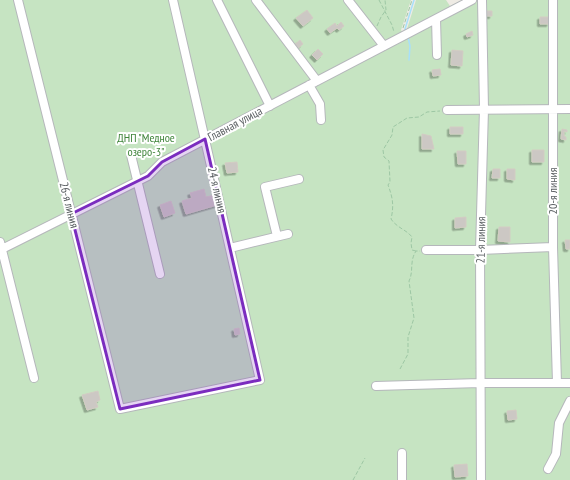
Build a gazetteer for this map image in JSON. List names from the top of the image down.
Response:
{
  "streets": {
    "street": [
      "Главная улица",
      "24-я линия",
      "20-я линия",
      "26-я линия",
      "21-я линия"
    ]
  },
  "crossings": [
    ["Главная улица", "24-я линия"],
    ["Главная улица", "26-я линия"],
    ["24-я линия", "26-я линия"]
  ],
  "parks": ["ДНП \"Медное озеро-3\""]
}
